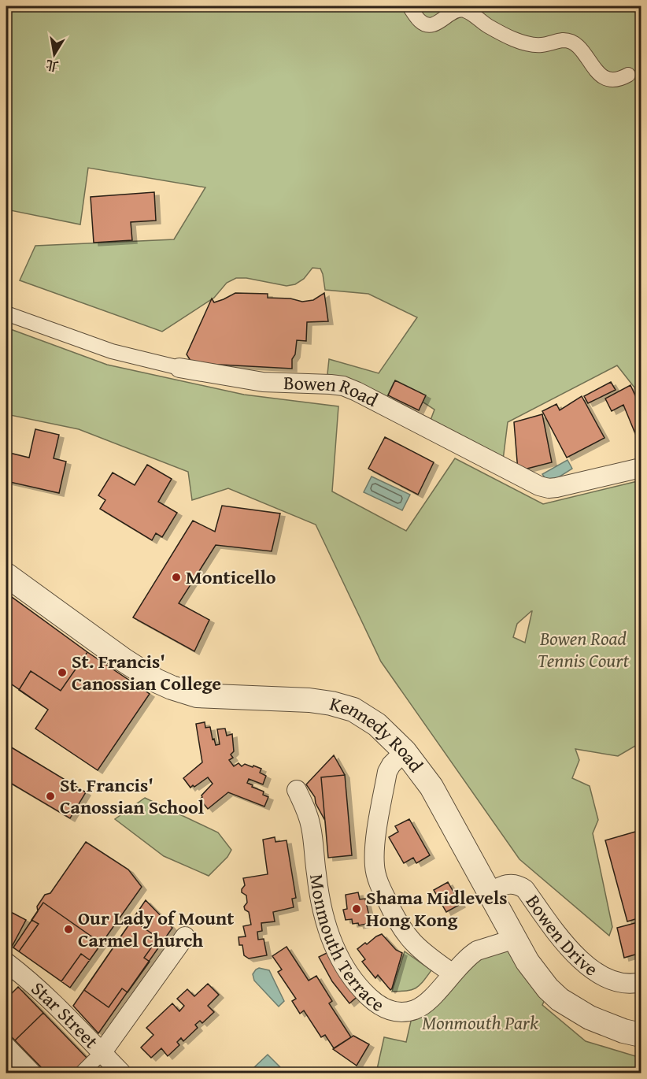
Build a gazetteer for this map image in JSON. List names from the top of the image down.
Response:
{
  "streets": {
    "street": [
      "Bowen Road",
      "Kennedy Road",
      "Bowen Drive",
      "Monmouth Terrace",
      "Star Street"
    ]
  },
  "crossings": [
    ["Kennedy Road", "Bowen Drive"],
    ["Kennedy Road", "Monmouth Terrace"]
  ],
  "parks": ["Bowen Road Tennis Court", "Monmouth Park"],
  "places": [
    "Monticello",
    "St. Francis' Canossian College",
    "St. Francis' Canossian School",
    "Shama Midlevels Hong Kong",
    "Our Lady of Mount Carmel Church"
  ],
  "north": "bottom"
}
